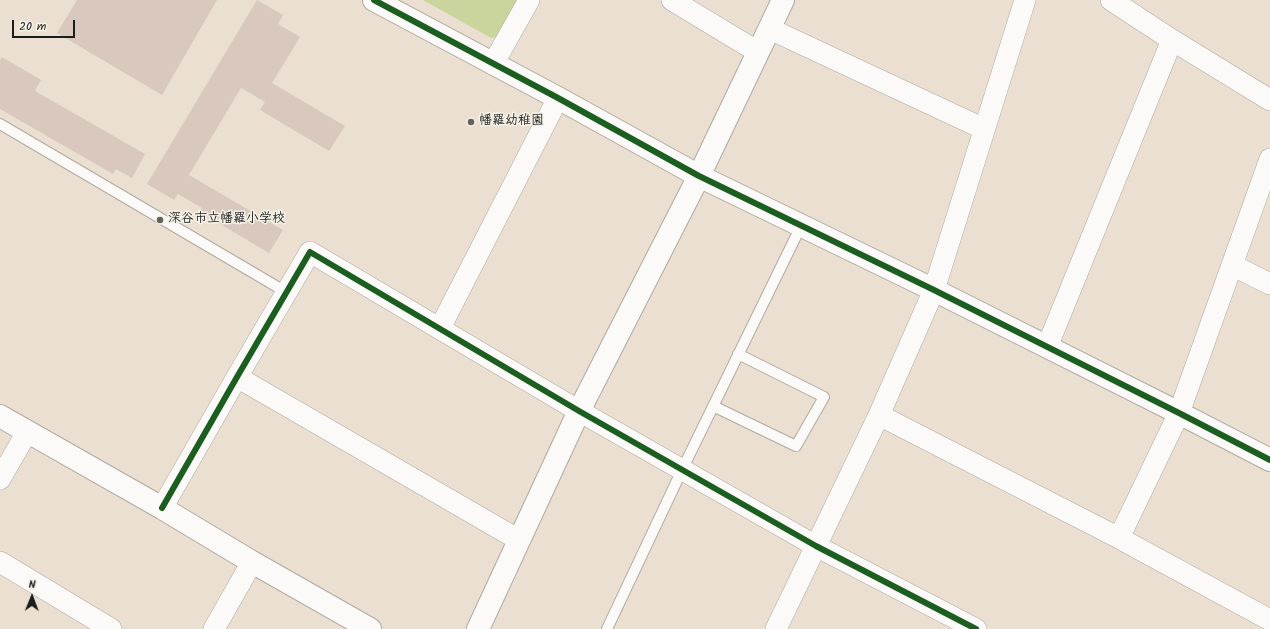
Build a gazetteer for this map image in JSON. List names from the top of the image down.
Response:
{
  "places": ["幡羅幼稚園", "深谷市立幡羅小学校"],
  "scale_bar": "20 m",
  "north": "top"
}
